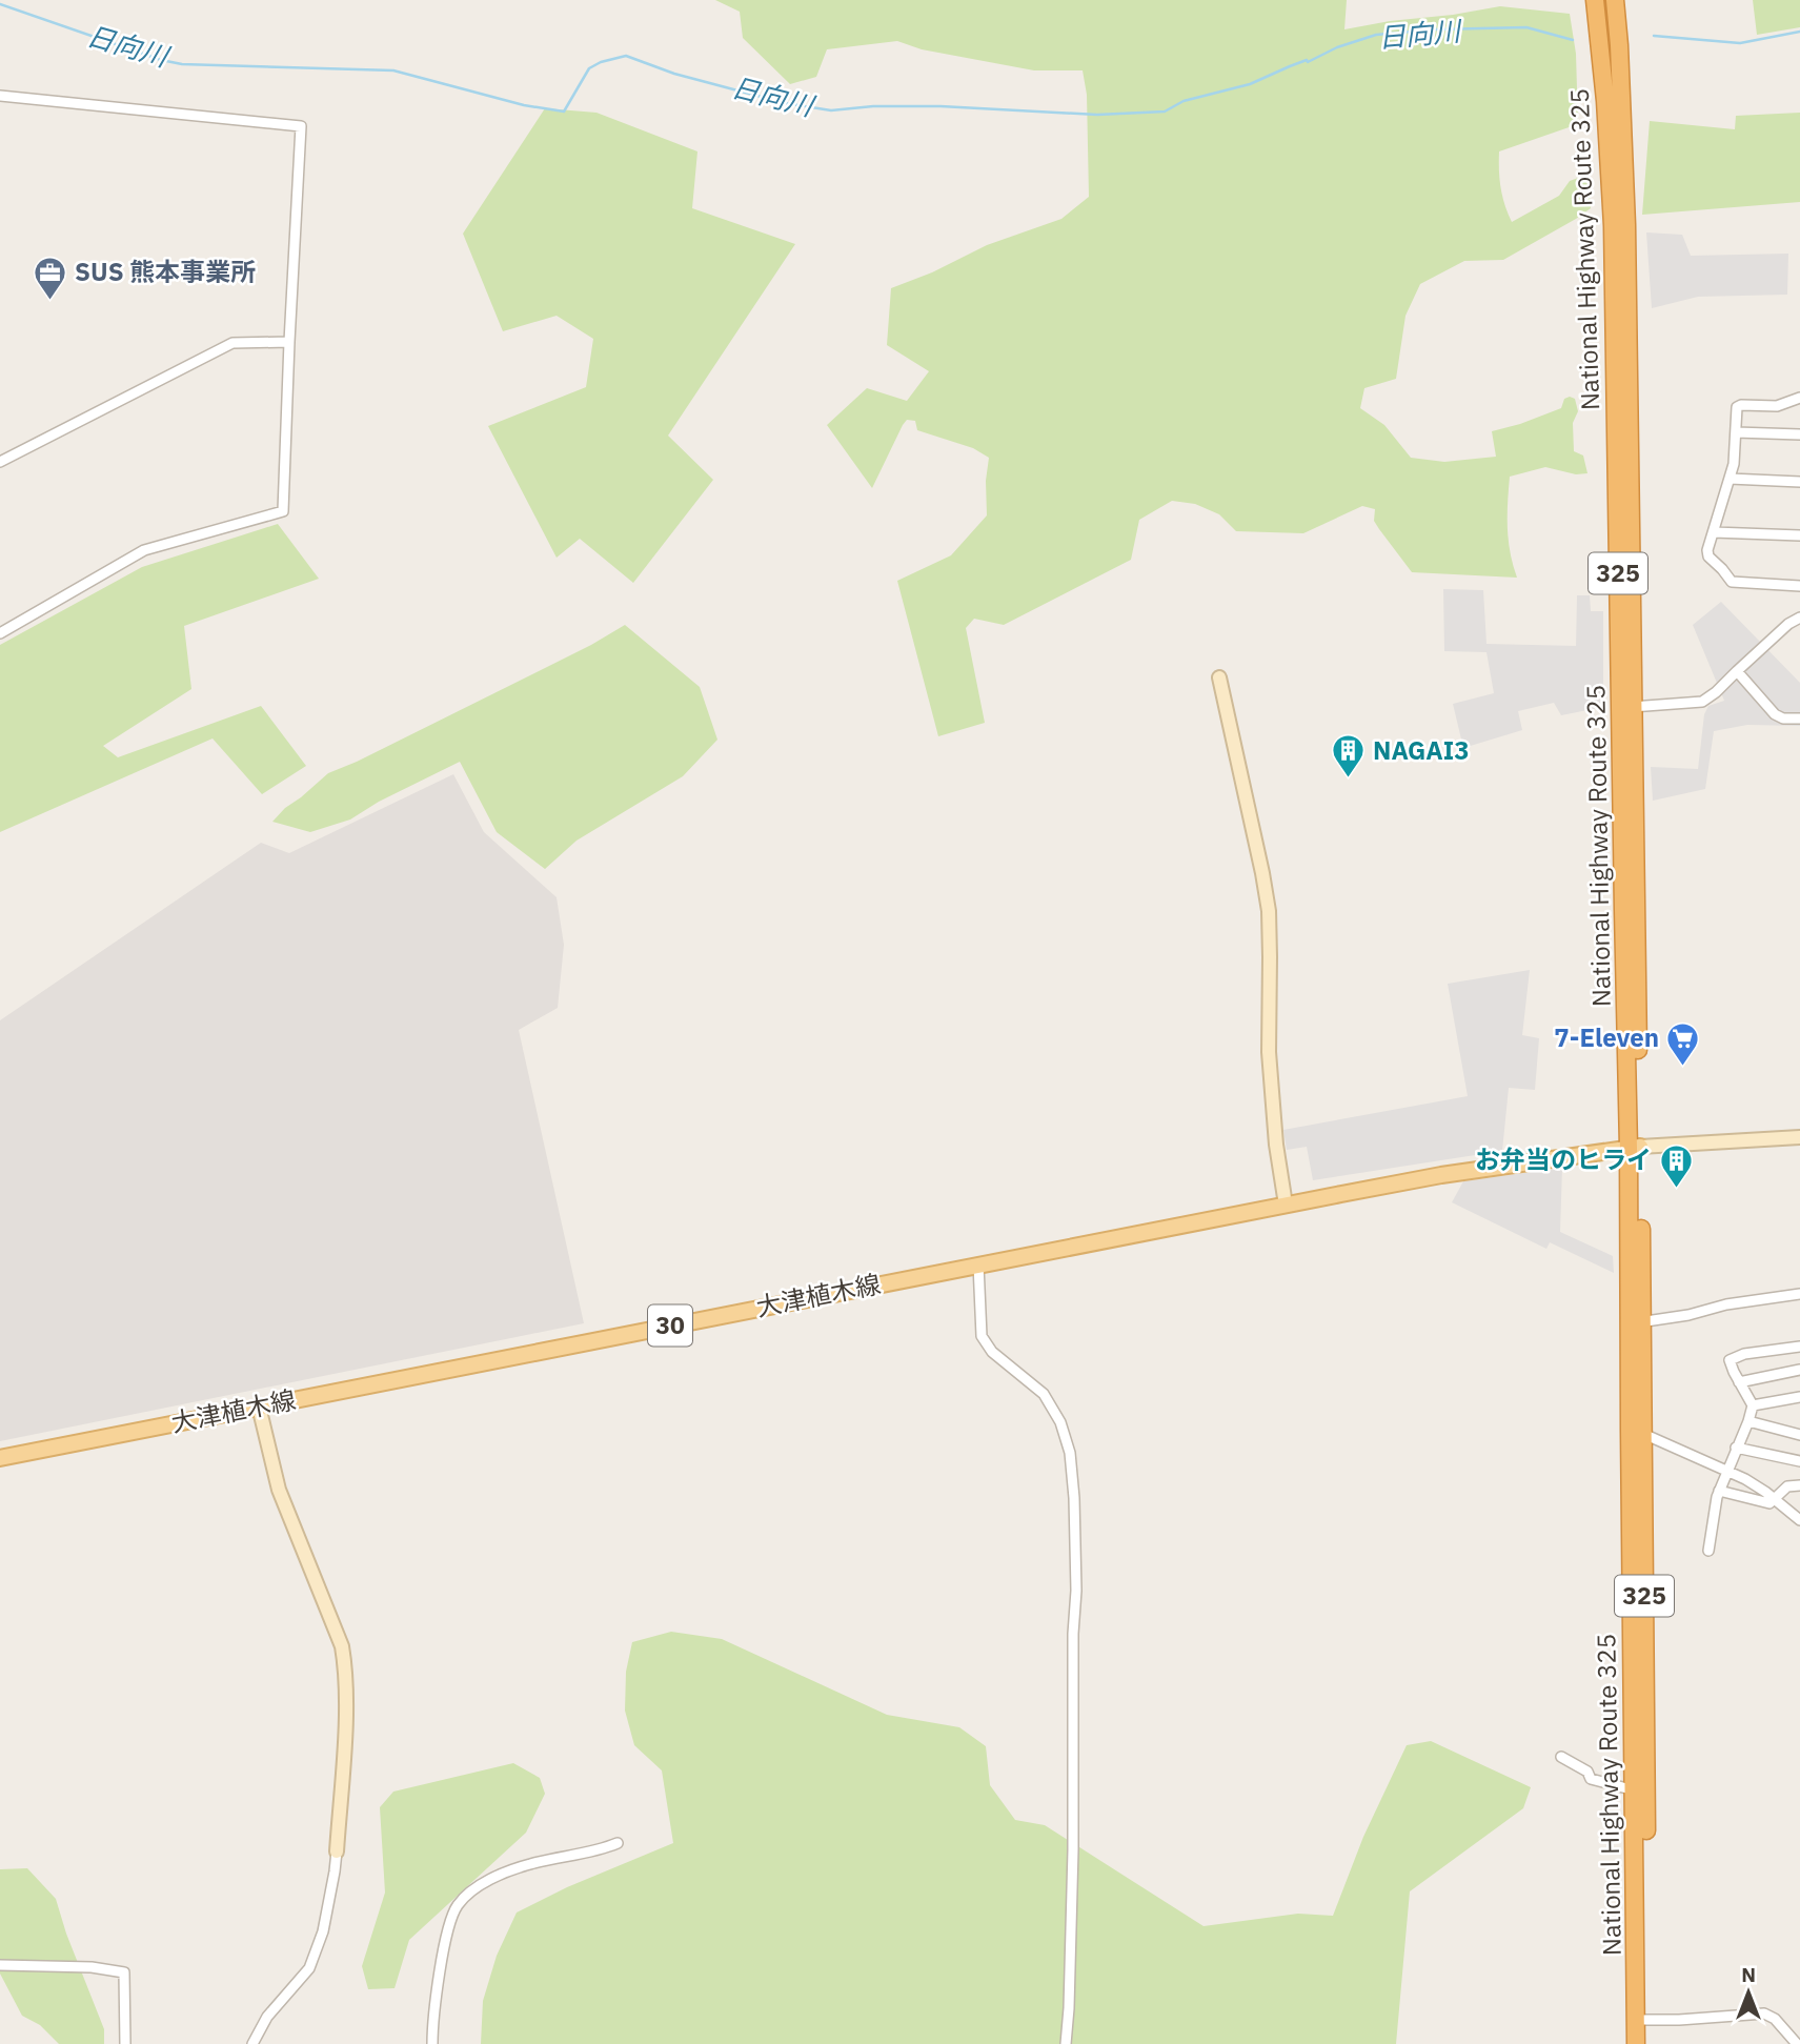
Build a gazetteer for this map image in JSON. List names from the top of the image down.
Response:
{
  "streets": {
    "highway": ["National Highway Route 325", "325"],
    "main road": ["大津植木線", "30"]
  },
  "crossings": [
    ["National Highway Route 325", "大津植木線"]
  ],
  "water": ["日向川"],
  "places": {
    "office": ["SUS 熊本事業所"],
    "building": ["NAGAI3", "お弁当のヒライ"],
    "supermarket": ["7-Eleven"]
  },
  "north": "top"
}
